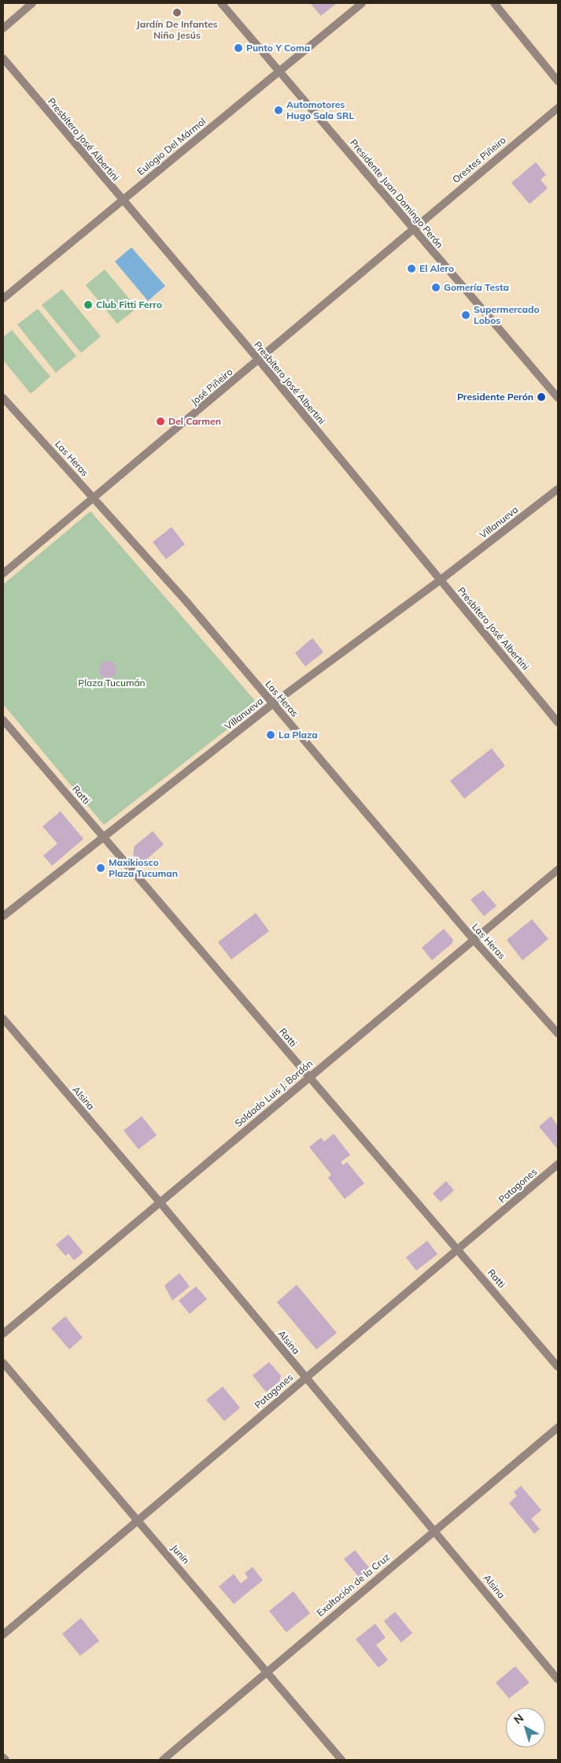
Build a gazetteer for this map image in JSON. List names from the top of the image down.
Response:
{
  "streets": {
    "street": [
      "Presbítero José Albertini",
      "Eulogio Del Mármol",
      "Orestes Piñeiro",
      "Presidente Juan Domingo Perón",
      "José Piñeiro",
      "Las Heras",
      "Villanueva",
      "Ratti",
      "Soldado Luis J. Bordón",
      "Alsina",
      "Patagones",
      "Junín",
      "Exaltación de la Cruz"
    ]
  },
  "crossings": [
    ["Presbítero José Albertini", "Eulogio Del Mármol"],
    ["Presbítero José Albertini", "José Piñeiro"],
    ["Presbítero José Albertini", "Villanueva"],
    ["Eulogio Del Mármol", "Presidente Juan Domingo Perón"],
    ["Orestes Piñeiro", "Presidente Juan Domingo Perón"],
    ["Orestes Piñeiro", "José Piñeiro"],
    ["Presidente Juan Domingo Perón", "José Piñeiro"],
    ["José Piñeiro", "Las Heras"],
    ["Las Heras", "Villanueva"],
    ["Las Heras", "Soldado Luis J. Bordón"],
    ["Villanueva", "Ratti"],
    ["Ratti", "Soldado Luis J. Bordón"],
    ["Ratti", "Patagones"],
    ["Soldado Luis J. Bordón", "Alsina"],
    ["Alsina", "Patagones"],
    ["Alsina", "Exaltación de la Cruz"],
    ["Patagones", "Junín"],
    ["Junín", "Exaltación de la Cruz"]
  ],
  "parks": ["Plaza Tucumán"],
  "places": [
    "Jardín De Infantes Niño Jesús",
    "Punto Y Coma",
    "Automotores Hugo Sala SRL",
    "El Alero",
    "Gomería Testa",
    "Club Fitti Ferro",
    "Supermercado Lobos",
    "Presidente Perón",
    "Del Carmen",
    "La Plaza",
    "Maxikiosco Plaza Tucuman"
  ],
  "north": "top left"
}
